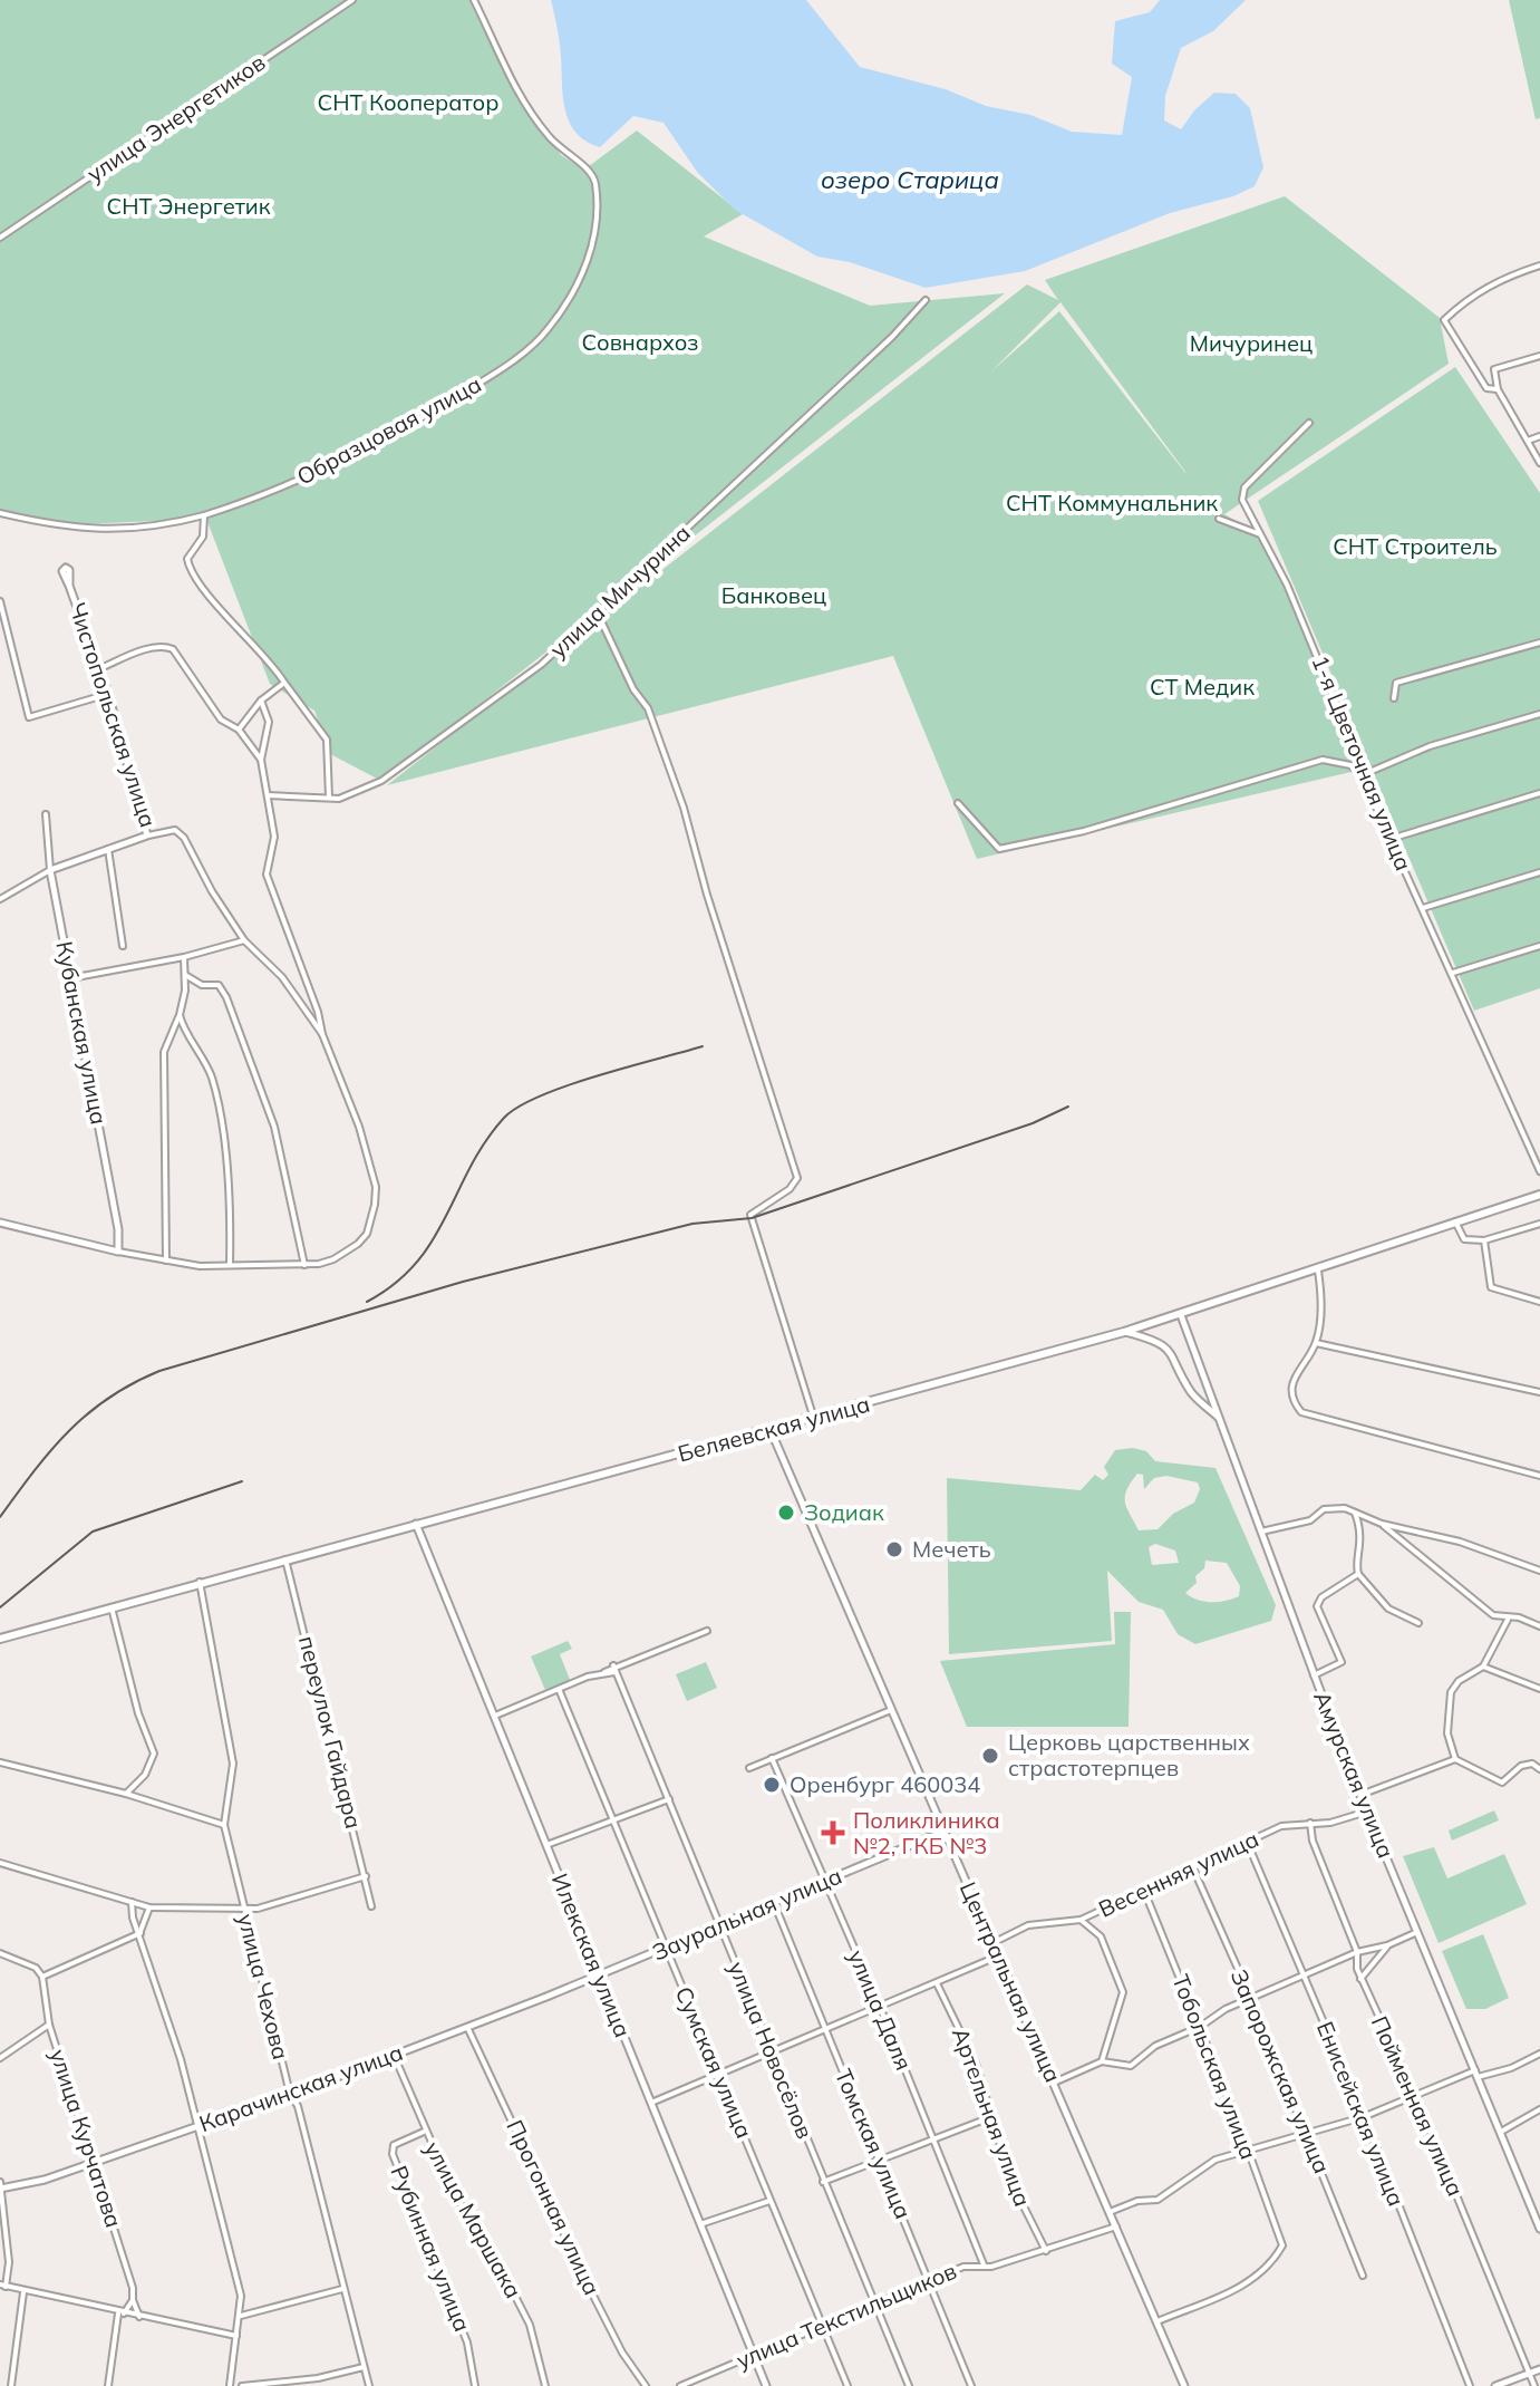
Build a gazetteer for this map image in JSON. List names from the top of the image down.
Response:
{
  "streets": {
    "main road": ["Беляевская улица"],
    "street": [
      "улица Энергетиков",
      "Образцовая улица",
      "улица Мичурина",
      "Чистопольская улица",
      "1-я Цветочная улица",
      "Кубанская улица",
      "переулок Гайдара",
      "Амурская улица",
      "Весенняя улица",
      "Зауральная улица",
      "Илекская улица",
      "Центральная улица",
      "улица Чехова",
      "улица Даля",
      "улица Новосёлов",
      "Сумская улица",
      "Тобольская улица",
      "Запорожская улица",
      "Карачинская улица",
      "Пойменная улица",
      "Енисейская улица",
      "Артельная улица",
      "улица Курчатова",
      "Томская улица",
      "Прогонная улица",
      "улица Маршака",
      "Рубинная улица",
      "улица Текстильщиков"
    ]
  },
  "crossings": [
    ["Беляевская улица", "переулок Гайдара"],
    ["Беляевская улица", "Амурская улица"],
    ["Беляевская улица", "Илекская улица"],
    ["Беляевская улица", "Центральная улица"],
    ["Беляевская улица", "улица Чехова"],
    ["Амурская улица", "Весенняя улица"],
    ["Весенняя улица", "Центральная улица"],
    ["Весенняя улица", "Тобольская улица"],
    ["Весенняя улица", "Запорожская улица"],
    ["Весенняя улица", "Пойменная улица"],
    ["Весенняя улица", "Енисейская улица"],
    ["Зауральная улица", "Илекская улица"],
    ["Зауральная улица", "Центральная улица"],
    ["Зауральная улица", "улица Даля"],
    ["Зауральная улица", "улица Новосёлов"],
    ["Зауральная улица", "Сумская улица"],
    ["Зауральная улица", "Карачинская улица"],
    ["Зауральная улица", "Томская улица"],
    ["Илекская улица", "Карачинская улица"],
    ["Илекская улица", "улица Текстильщиков"],
    ["Центральная улица", "Тобольская улица"],
    ["Центральная улица", "улица Текстильщиков"],
    ["улица Чехова", "Карачинская улица"],
    ["улица Даля", "улица Текстильщиков"],
    ["улица Новосёлов", "улица Текстильщиков"],
    ["Сумская улица", "улица Текстильщиков"],
    ["Карачинская улица", "улица Курчатова"],
    ["Карачинская улица", "Прогонная улица"],
    ["Карачинская улица", "улица Маршака"],
    ["Артельная улица", "улица Текстильщиков"],
    ["Томская улица", "улица Текстильщиков"],
    ["улица Маршака", "Рубинная улица"]
  ],
  "water": ["озеро Старица"],
  "parks": [
    "СНТ Кооператор",
    "СНТ Энергетик",
    "Совнархоз",
    "Мичуринец",
    "СНТ Коммунальник",
    "СНТ Строитель",
    "Банковец",
    "СТ Медик"
  ],
  "places": {
    "other": [
      "Зодиак",
      "Мечеть",
      "Церковь царственных страстотерпцев",
      "Оренбург 460034"
    ],
    "health": ["Поликлиника №2, ГКБ №3"]
  }
}
